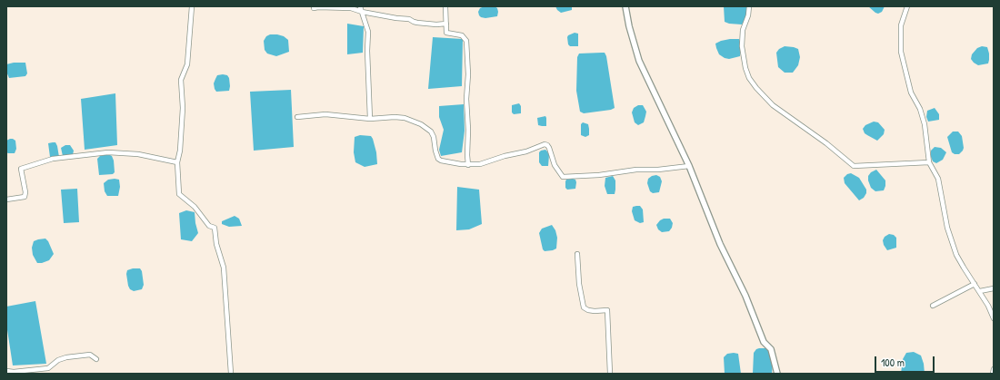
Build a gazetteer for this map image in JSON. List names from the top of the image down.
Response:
{
  "scale_bar": "100 m"
}
